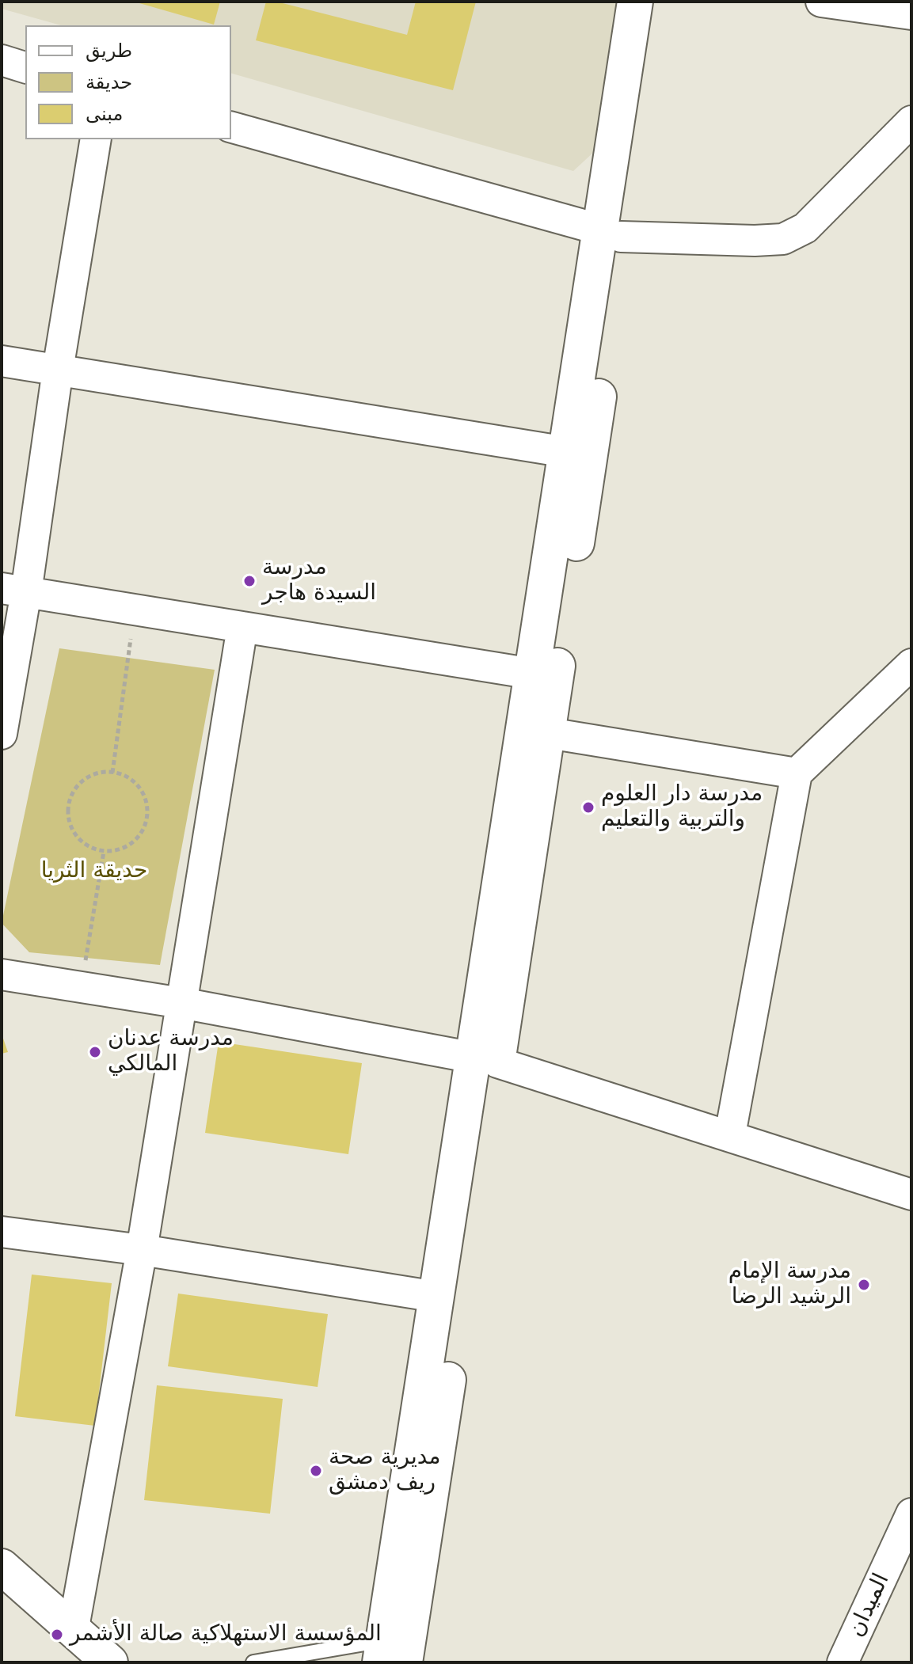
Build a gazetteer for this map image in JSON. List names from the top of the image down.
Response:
{
  "streets": {
    "street": ["الميدان"]
  },
  "parks": ["حديقة الثريا"],
  "places": [
    "مدرسة السيدة هاجر",
    "مدرسة دار العلوم والتربية والتعليم",
    "مدرسة عدنان المالكي",
    "مدرسة الإمام الرشيد الرضا",
    "مديرية صحة ريف دمشق",
    "المؤسسة الاستهلاكية صالة الأشمر"
  ],
  "legend": ["طريق", "حديقة", "مبنى"]
}
